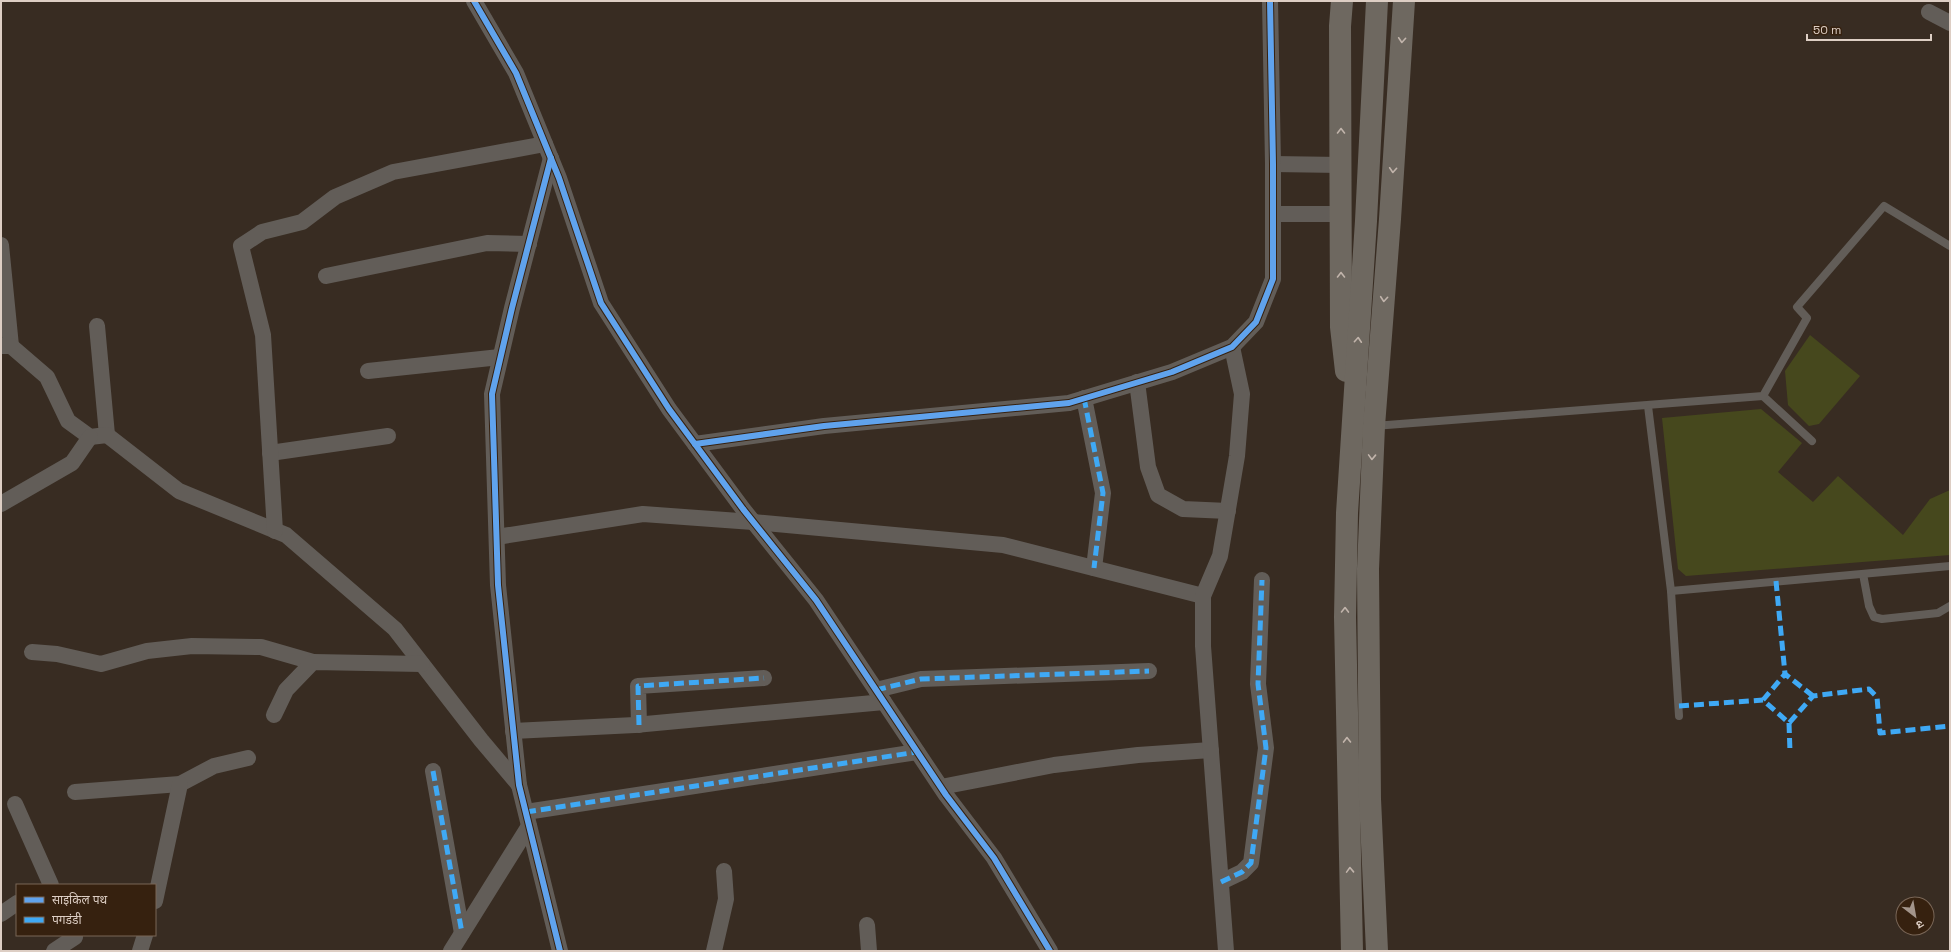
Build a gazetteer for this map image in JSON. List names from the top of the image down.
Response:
{
  "legend": ["साइकिल पथ", "पगडंडी"],
  "scale_bar": "50 m",
  "north": "bottom right"
}
